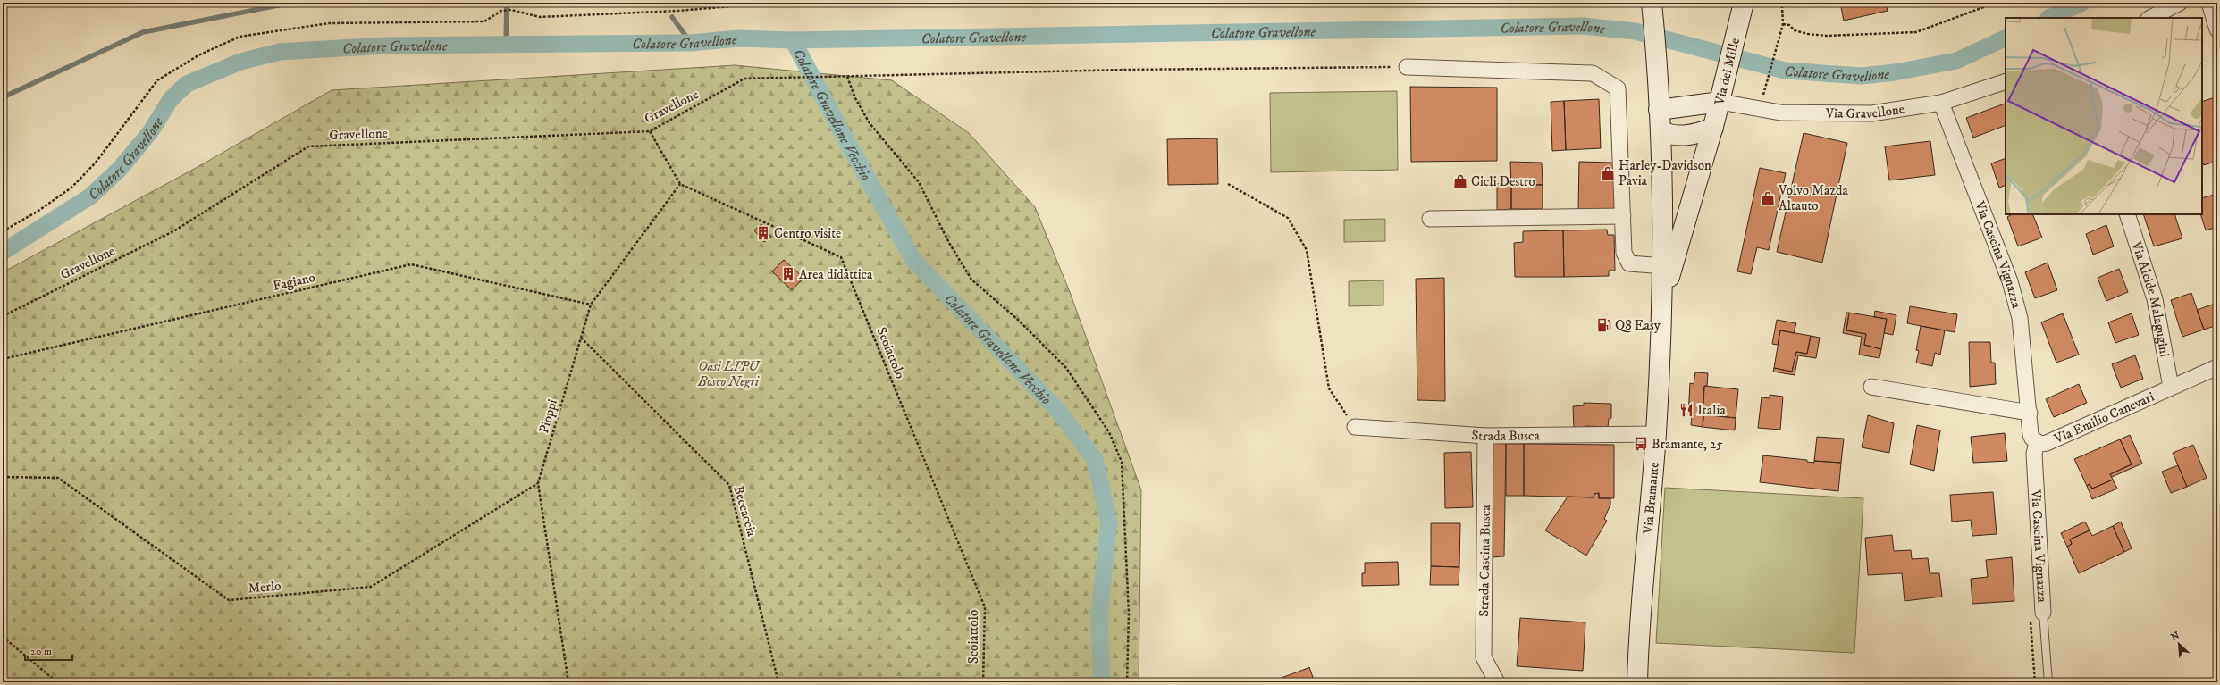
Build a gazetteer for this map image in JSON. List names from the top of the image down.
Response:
{
  "streets": {
    "main road": ["Via dei Mille", "Via Bramante"],
    "street": [
      "Via Gravellone",
      "Via Cascina Vignazza",
      "Via Alcide Malagugini",
      "Via Emilio Canevari",
      "Strada Busca",
      "Strada Cascina Busca"
    ],
    "path": [
      "Gravellone",
      "Fagiano",
      "Scoiattolo",
      "Pioppi",
      "Beccaccia",
      "Merlo"
    ]
  },
  "crossings": [
    ["Via dei Mille", "Via Gravellone"],
    ["Via dei Mille", "Via Bramante"],
    ["Via Gravellone", "Via Cascina Vignazza"],
    ["Via Gravellone", "Via Bramante"],
    ["Via Cascina Vignazza", "Via Emilio Canevari"],
    ["Fagiano", "Pioppi"],
    ["Via Alcide Malagugini", "Via Emilio Canevari"],
    ["Scoiattolo", "Pioppi"],
    ["Pioppi", "Beccaccia"],
    ["Pioppi", "Merlo"],
    ["Strada Busca", "Via Bramante"],
    ["Strada Busca", "Strada Cascina Busca"]
  ],
  "water": ["Colatore Gravellone", "Colatore Gravellone Vecchio"],
  "parks": ["Oasi LIPU Bosco Negri"],
  "places": {
    "shop": ["Harley-Davidson Pavia", "Cicli Destro", "Volvo Mazda Altauto"],
    "building": ["Centro visite", "Area didattica"],
    "fuel station": ["Q8 Easy"],
    "restaurant": ["Italia"],
    "bus stop": ["Bramante, 25"]
  },
  "scale_bar": "20 m",
  "north": "top left"
}
